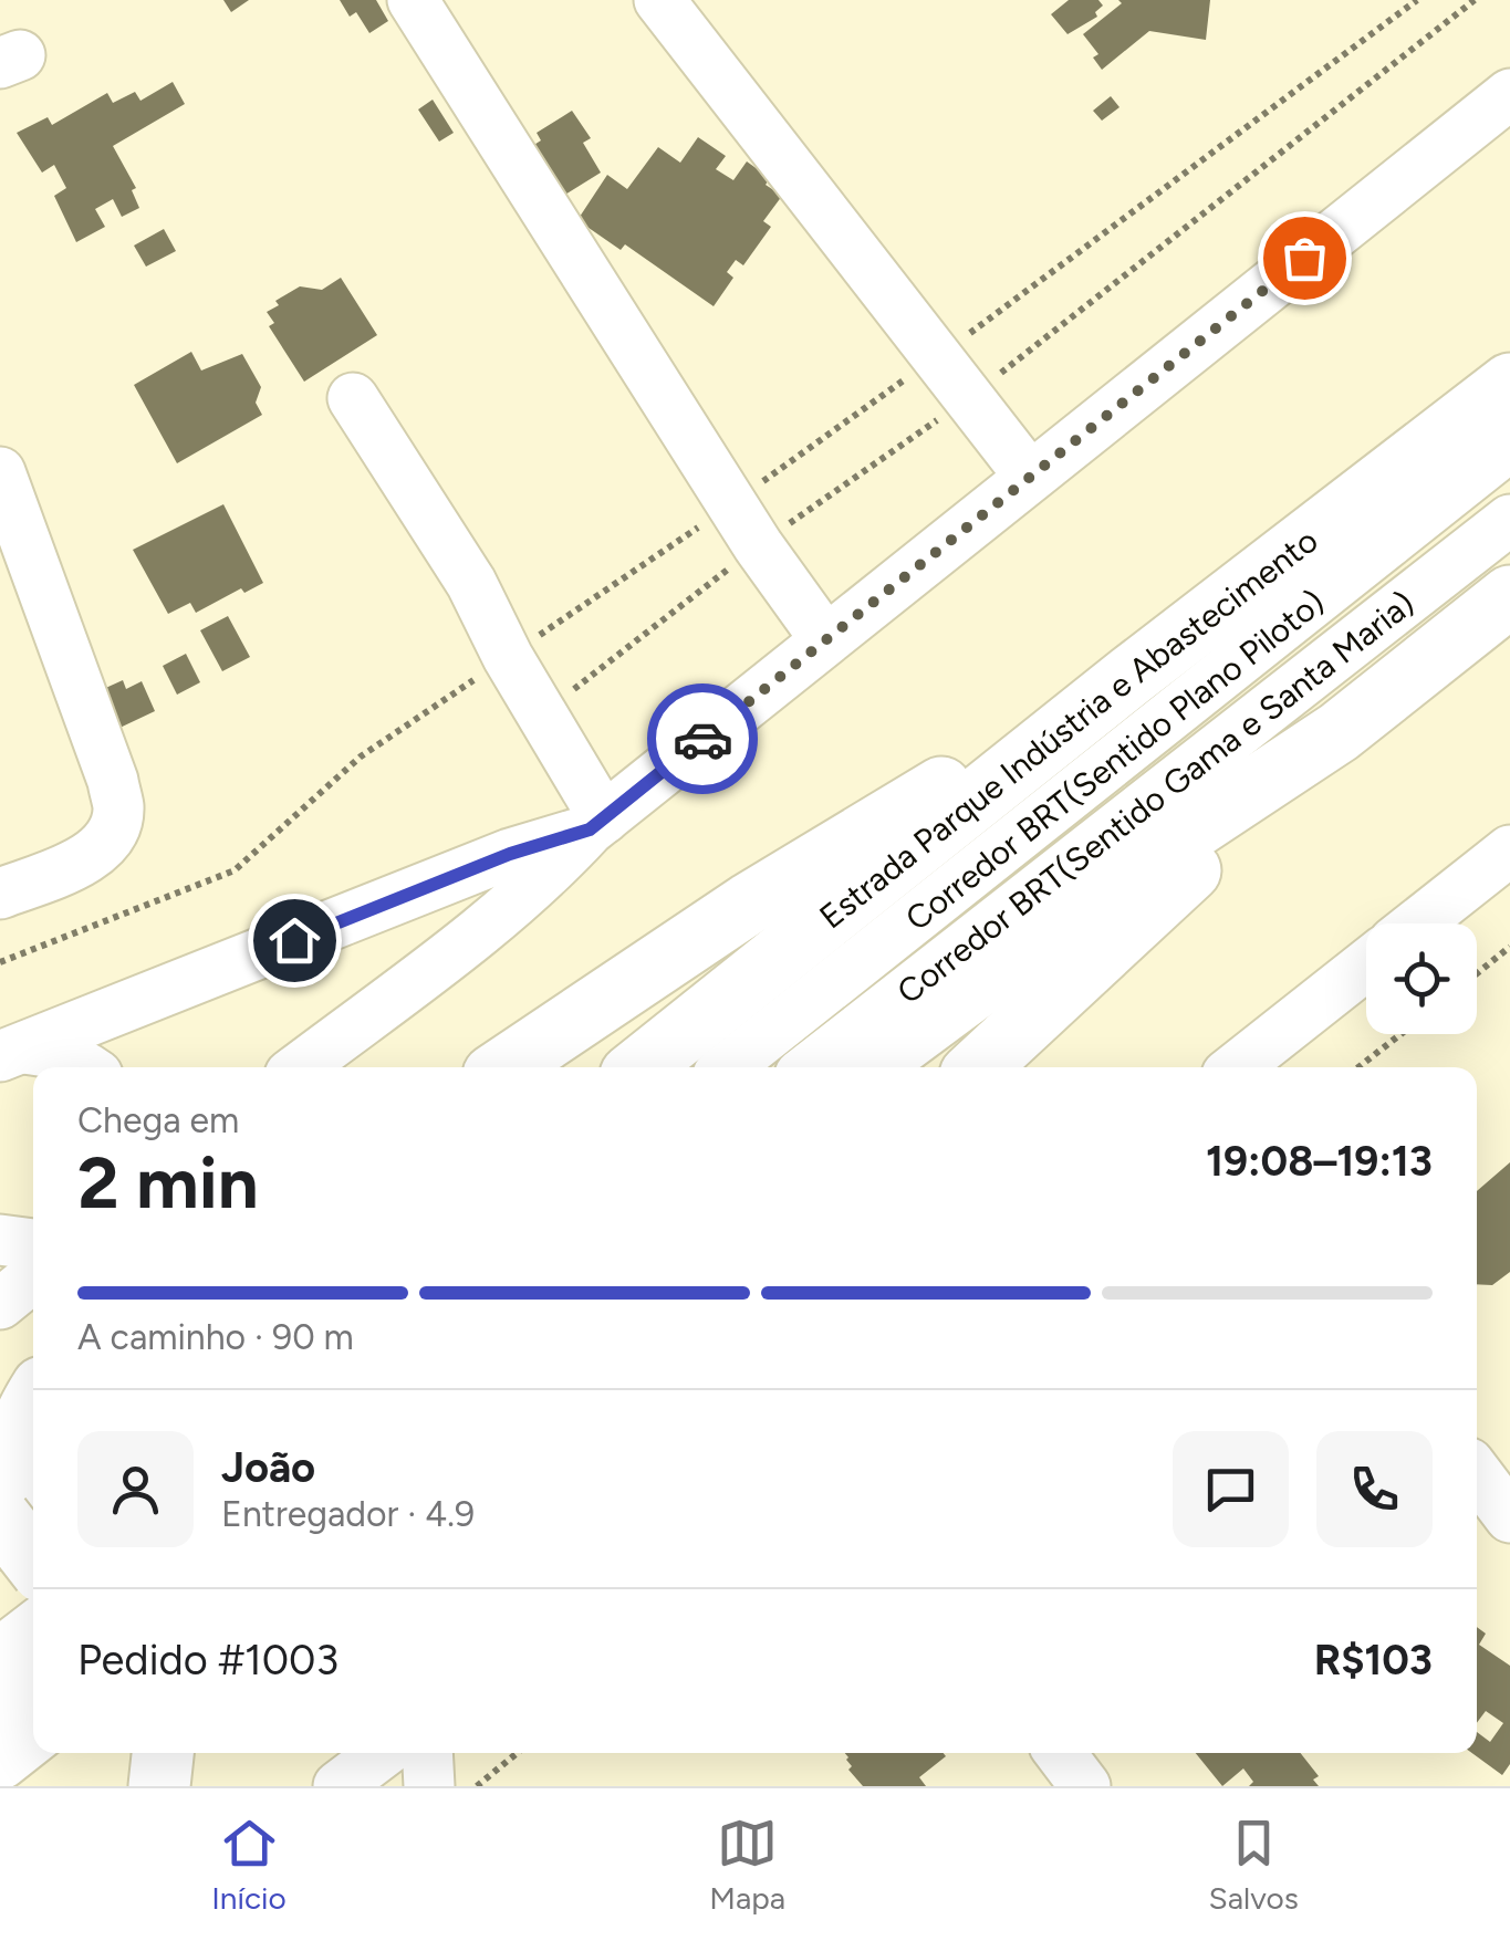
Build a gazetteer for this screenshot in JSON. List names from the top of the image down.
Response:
{
  "streets": {
    "highway": ["Estrada Parque Indústria e Abastecimento"],
    "street": ["Corredor BRT(Sentido Plano Piloto)", "Corredor BRT(Sentido Gama e Santa Maria)"]
  },
  "page": {
    "heading": ["2 min", "Chega em", "19:08–19:13"],
    "panel": [
      "João",
      "Entregador · 4.9",
      "Pedido #1003",
      "R$103"
    ],
    "bar": "A caminho · 90 m",
    "tabs": ["Início", "Mapa", "Salvos"]
  }
}
